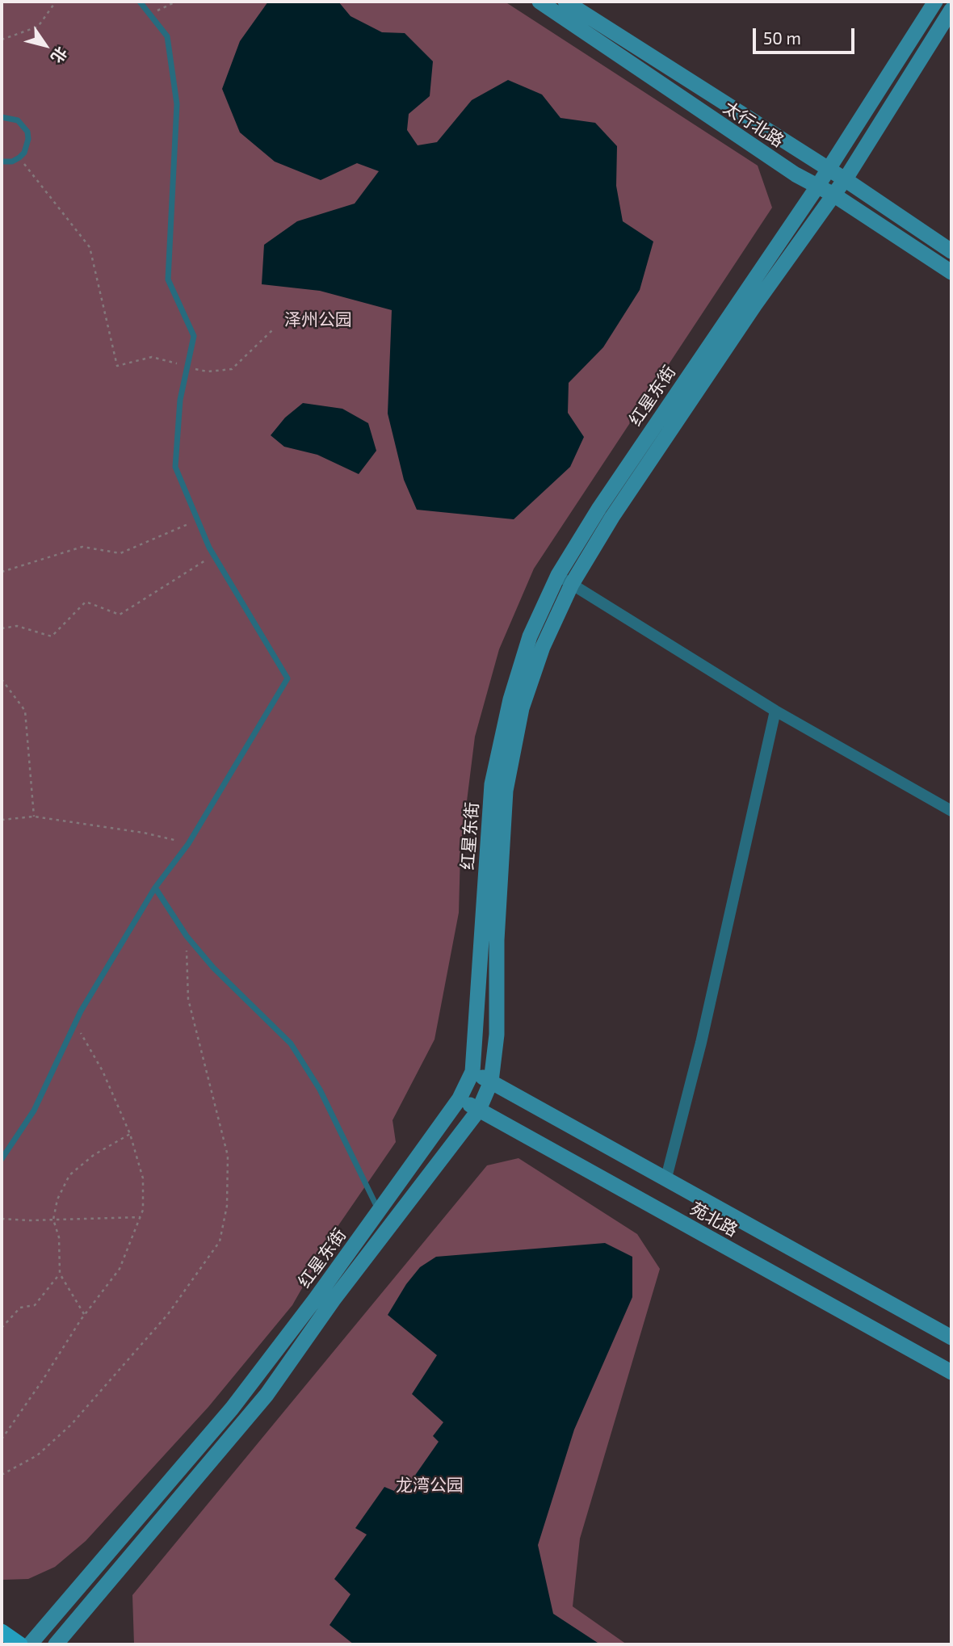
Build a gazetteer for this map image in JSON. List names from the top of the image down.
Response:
{
  "streets": {
    "main road": ["太行北路", "红星东街", "苑北路"]
  },
  "crossings": [
    ["太行北路", "红星东街"],
    ["红星东街", "苑北路"]
  ],
  "parks": ["泽州公园", "龙湾公园"],
  "scale_bar": "50 m",
  "north": "bottom right"
}
